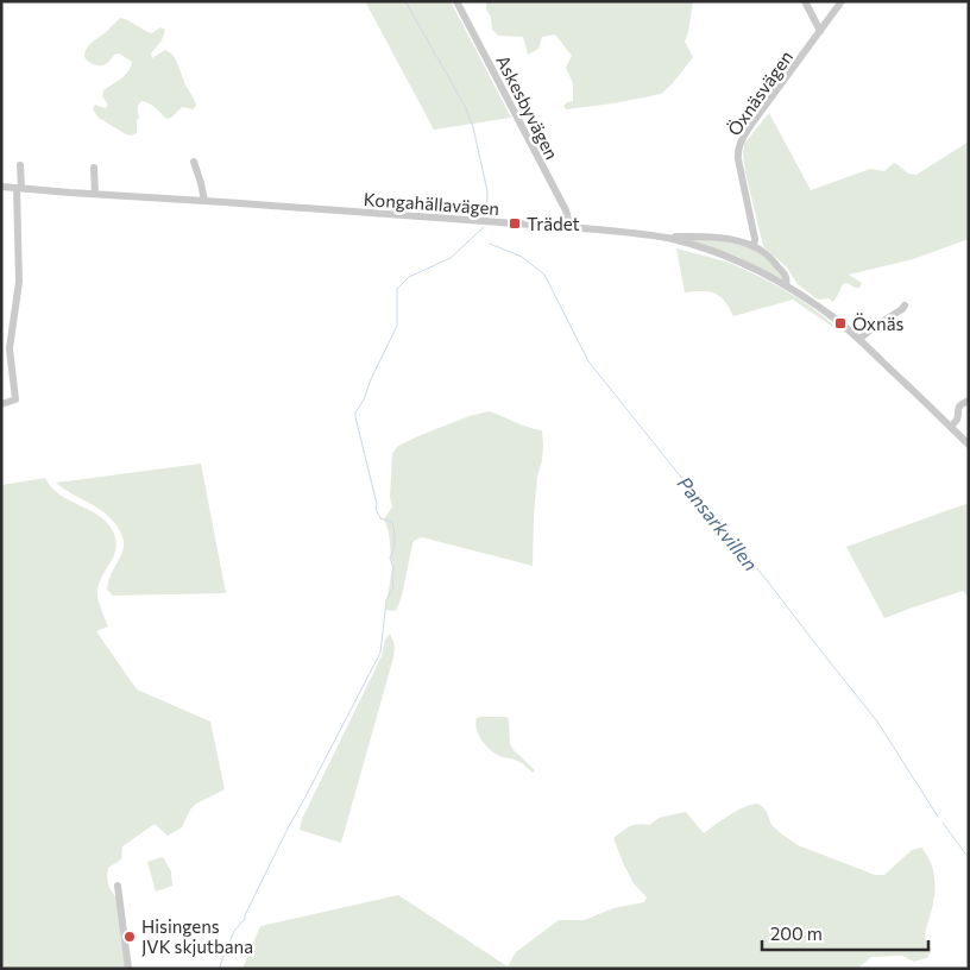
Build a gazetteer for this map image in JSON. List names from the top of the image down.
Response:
{
  "streets": {
    "street": ["Öxnäsvägen", "Askesbyvägen", "Kongahällavägen"]
  },
  "crossings": [
    ["Askesbyvägen", "Kongahällavägen"]
  ],
  "water": ["Pansarkvillen"],
  "places": {
    "transit": ["Trädet", "Öxnäs"],
    "other": ["Hisingens JVK skjutbana"]
  },
  "scale_bar": "200 m"
}
